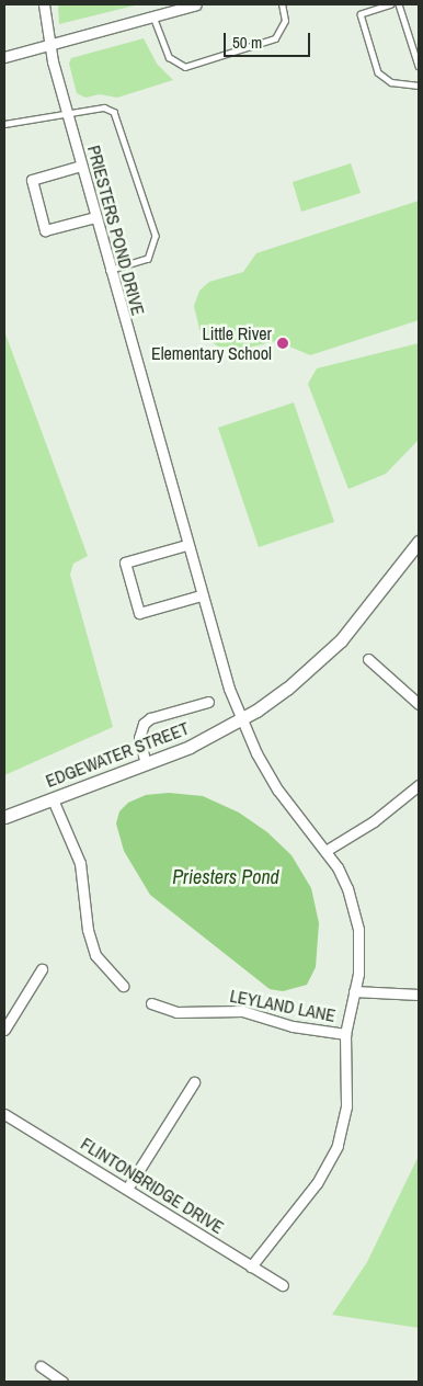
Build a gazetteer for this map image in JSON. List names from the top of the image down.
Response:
{
  "streets": {
    "street": [
      "PRIESTERS POND DRIVE",
      "EDGEWATER STREET",
      "LEYLAND LANE",
      "FLINTONBRIDGE DRIVE"
    ]
  },
  "crossings": [
    ["PRIESTERS POND DRIVE", "EDGEWATER STREET"]
  ],
  "water": ["Priesters Pond"],
  "places": ["Little River Elementary School"],
  "scale_bar": "50 m"
}
